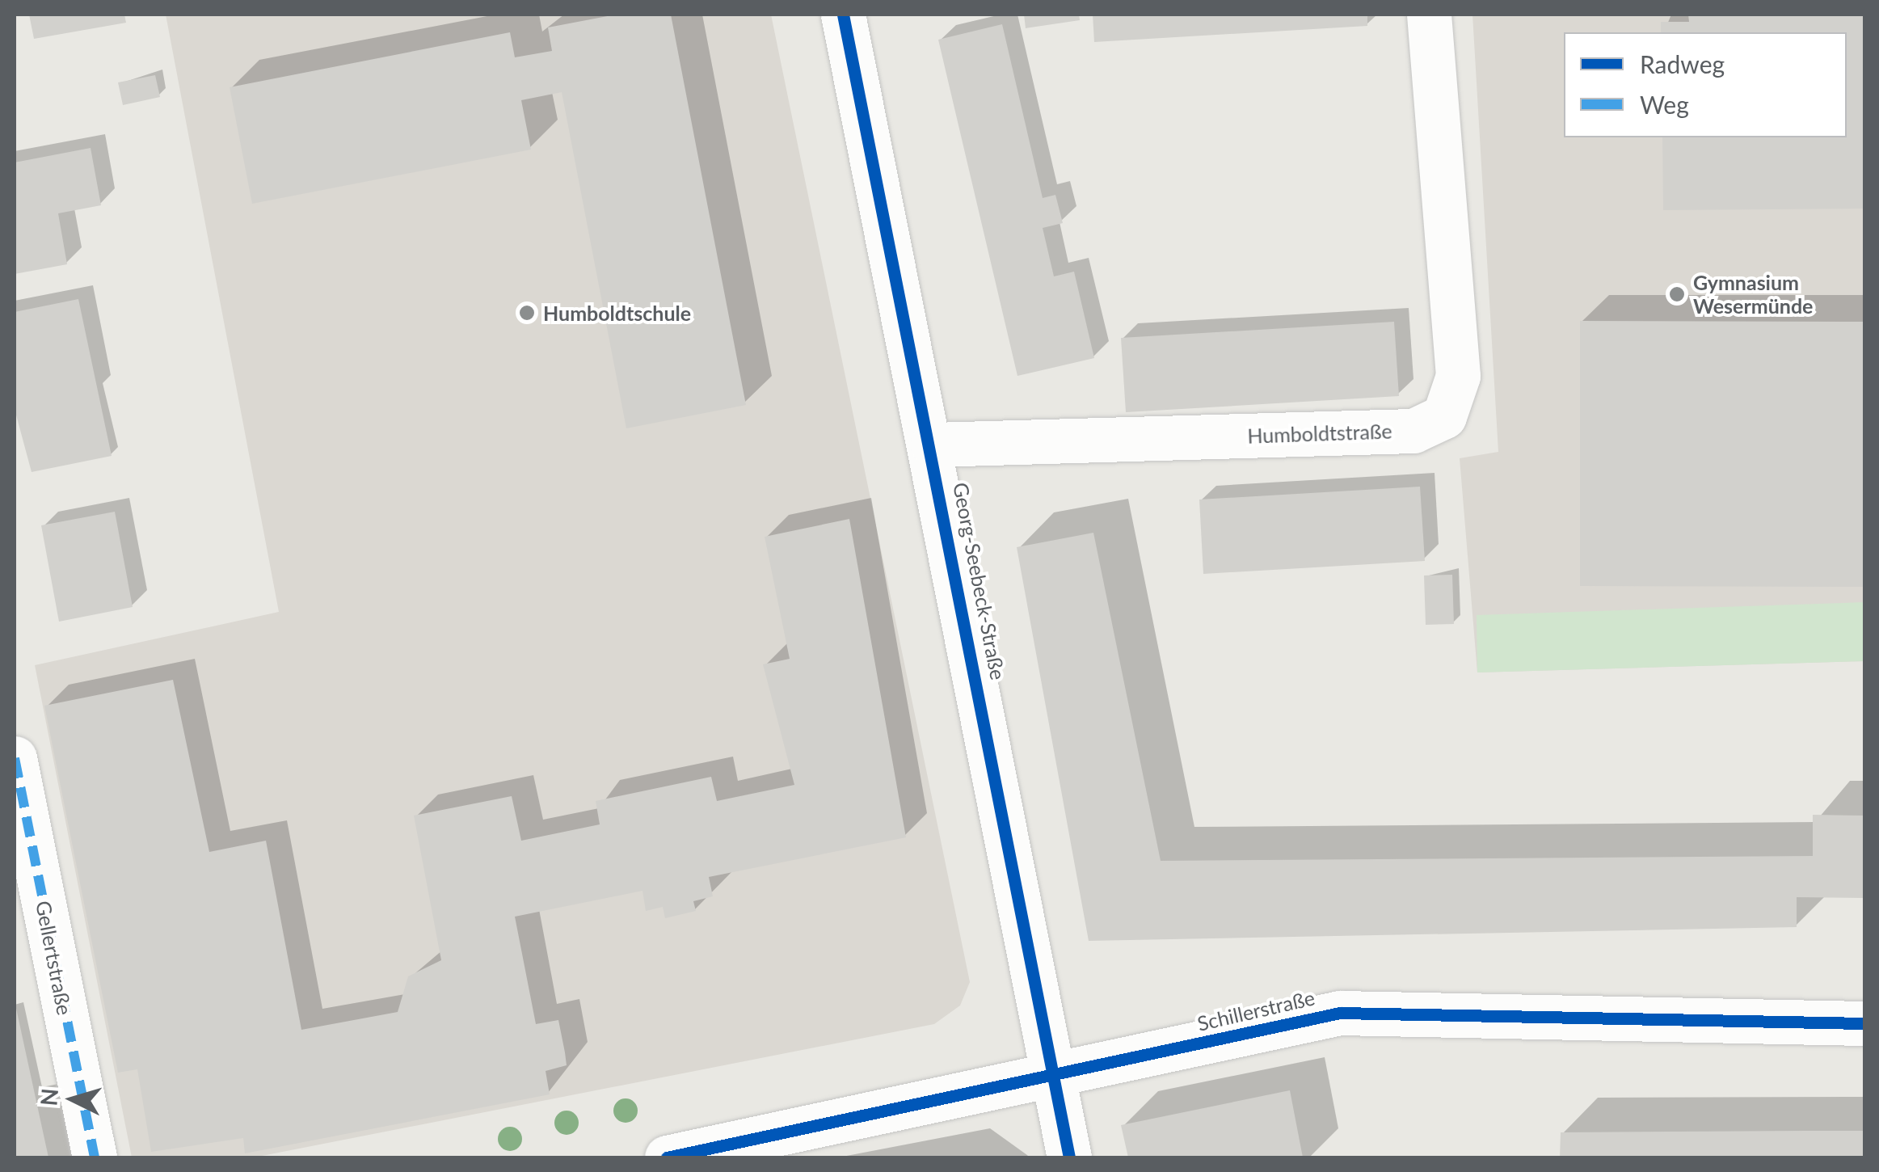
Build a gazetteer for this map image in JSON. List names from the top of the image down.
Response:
{
  "streets": {
    "street": [
      "Humboldtstraße",
      "Georg-Seebeck-Straße",
      "Gellertstraße",
      "Schillerstraße"
    ]
  },
  "crossings": [
    ["Humboldtstraße", "Georg-Seebeck-Straße"],
    ["Georg-Seebeck-Straße", "Schillerstraße"]
  ],
  "places": ["Gymnasium Wesermünde", "Humboldtschule"],
  "legend": ["Radweg", "Weg"],
  "north": "left"
}
